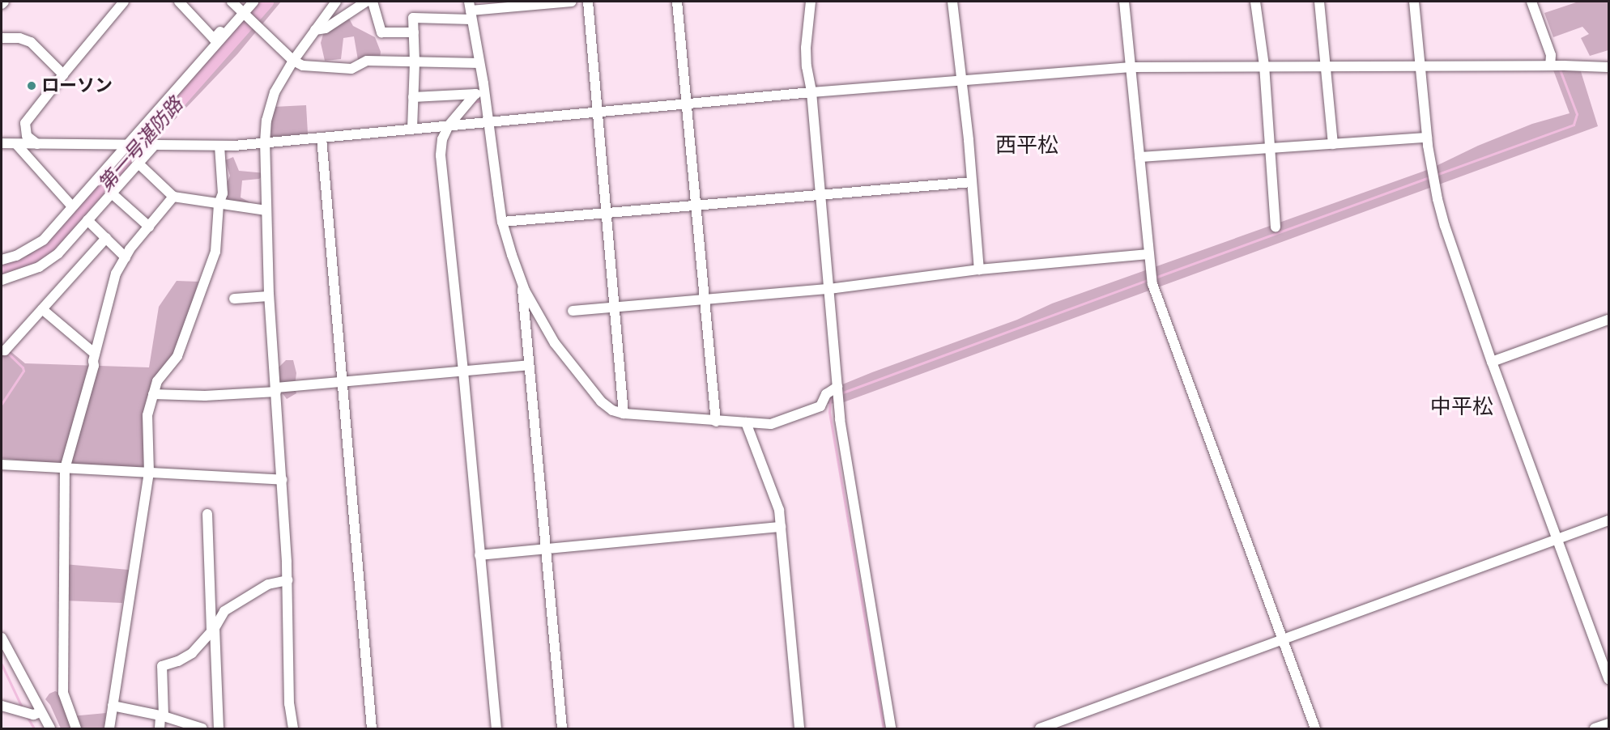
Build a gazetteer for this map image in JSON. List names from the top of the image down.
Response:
{
  "districts": ["西平松", "中平松"],
  "water": ["第一号湛防路"],
  "places": ["ローソン"]
}
